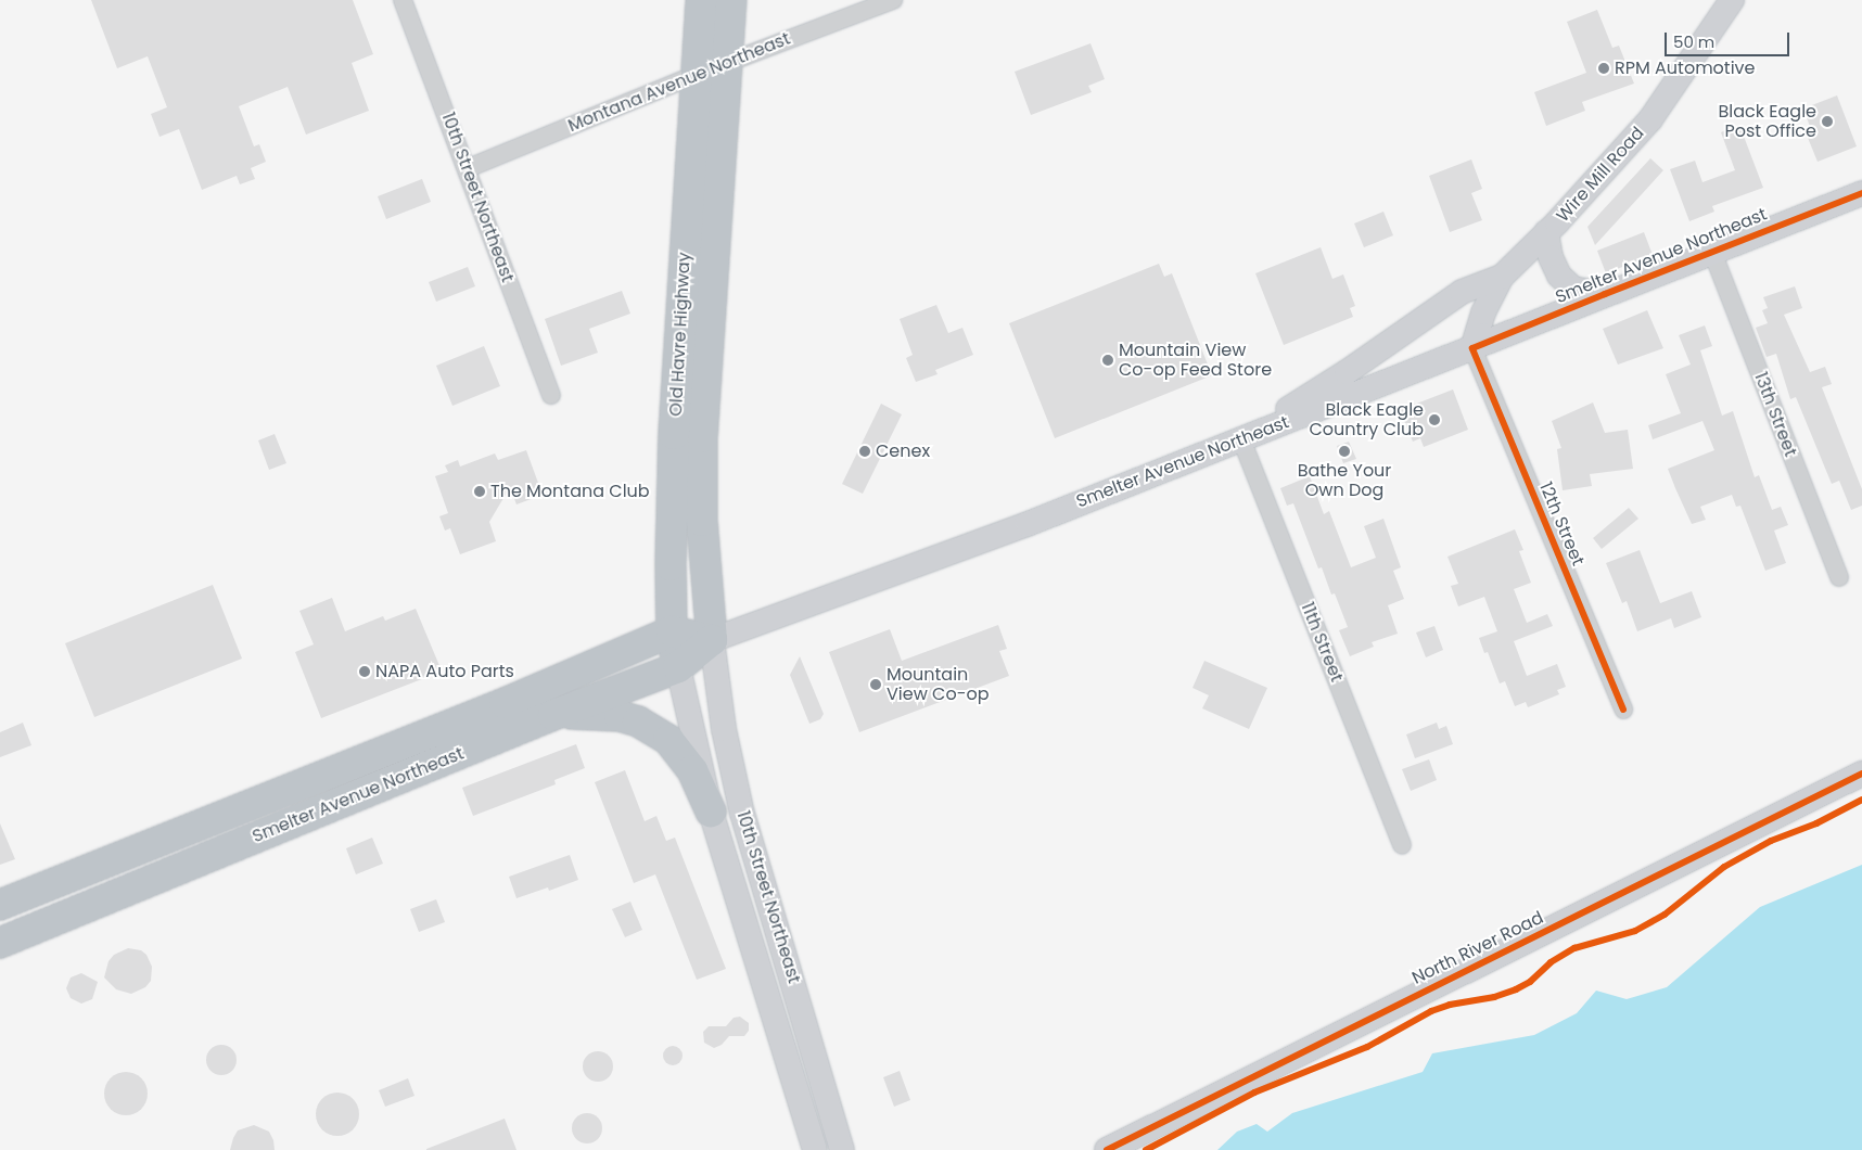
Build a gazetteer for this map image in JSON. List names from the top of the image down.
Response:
{
  "streets": {
    "highway": ["Smelter Avenue Northeast", "Old Havre Highway"],
    "main road": ["Wire Mill Road", "10th Street Northeast", "North River Road"],
    "street": [
      "Montana Avenue Northeast",
      "13th Street",
      "12th Street",
      "11th Street"
    ]
  },
  "crossings": [
    ["Montana Avenue Northeast", "10th Street Northeast"],
    ["Montana Avenue Northeast", "Old Havre Highway"],
    ["Wire Mill Road", "Smelter Avenue Northeast"],
    ["Wire Mill Road", "12th Street"],
    ["10th Street Northeast", "Smelter Avenue Northeast"],
    ["10th Street Northeast", "Old Havre Highway"],
    ["Smelter Avenue Northeast", "Old Havre Highway"],
    ["Smelter Avenue Northeast", "13th Street"],
    ["Smelter Avenue Northeast", "12th Street"],
    ["Smelter Avenue Northeast", "11th Street"]
  ],
  "places": [
    "RPM Automotive",
    "Black Eagle Post Office",
    "Mountain View Co-op Feed Store",
    "Black Eagle Country Club",
    "Cenex",
    "Bathe Your Own Dog",
    "The Montana Club",
    "NAPA Auto Parts",
    "Mountain View Co-op"
  ],
  "scale_bar": "50 m"
}
